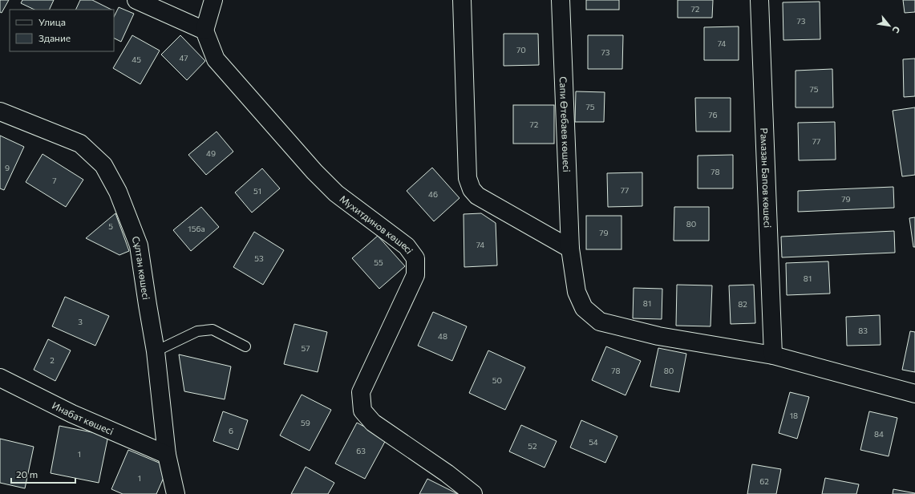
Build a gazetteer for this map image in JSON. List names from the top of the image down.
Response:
{
  "streets": {
    "street": [
      "Сапи Өтебаев көшесі",
      "Рамазан Бапов көшесі",
      "Мухитдинов көшесі",
      "Сұлтан көшесі",
      "Инабат көшесі"
    ]
  },
  "crossings": [
    ["Сапи Өтебаев көшесі", "Рамазан Бапов көшесі"],
    ["Сұлтан көшесі", "Инабат көшесі"]
  ],
  "house_numbers": [
    "72",
    "73",
    "74",
    "70",
    "73",
    "47",
    "45",
    "75",
    "75",
    "76",
    "72",
    "77",
    "49",
    "9",
    "78",
    "7",
    "77",
    "51",
    "46",
    "79",
    "80",
    "5",
    "156а",
    "79",
    "74",
    "53",
    "55",
    "81",
    "81",
    "82",
    "3",
    "83",
    "48",
    "57",
    "2",
    "78",
    "80",
    "50",
    "18",
    "59",
    "6",
    "84",
    "54",
    "52",
    "63",
    "1",
    "1",
    "62"
  ],
  "legend": ["Улица", "Здание"],
  "scale_bar": "20 m",
  "north": "bottom right"
}
